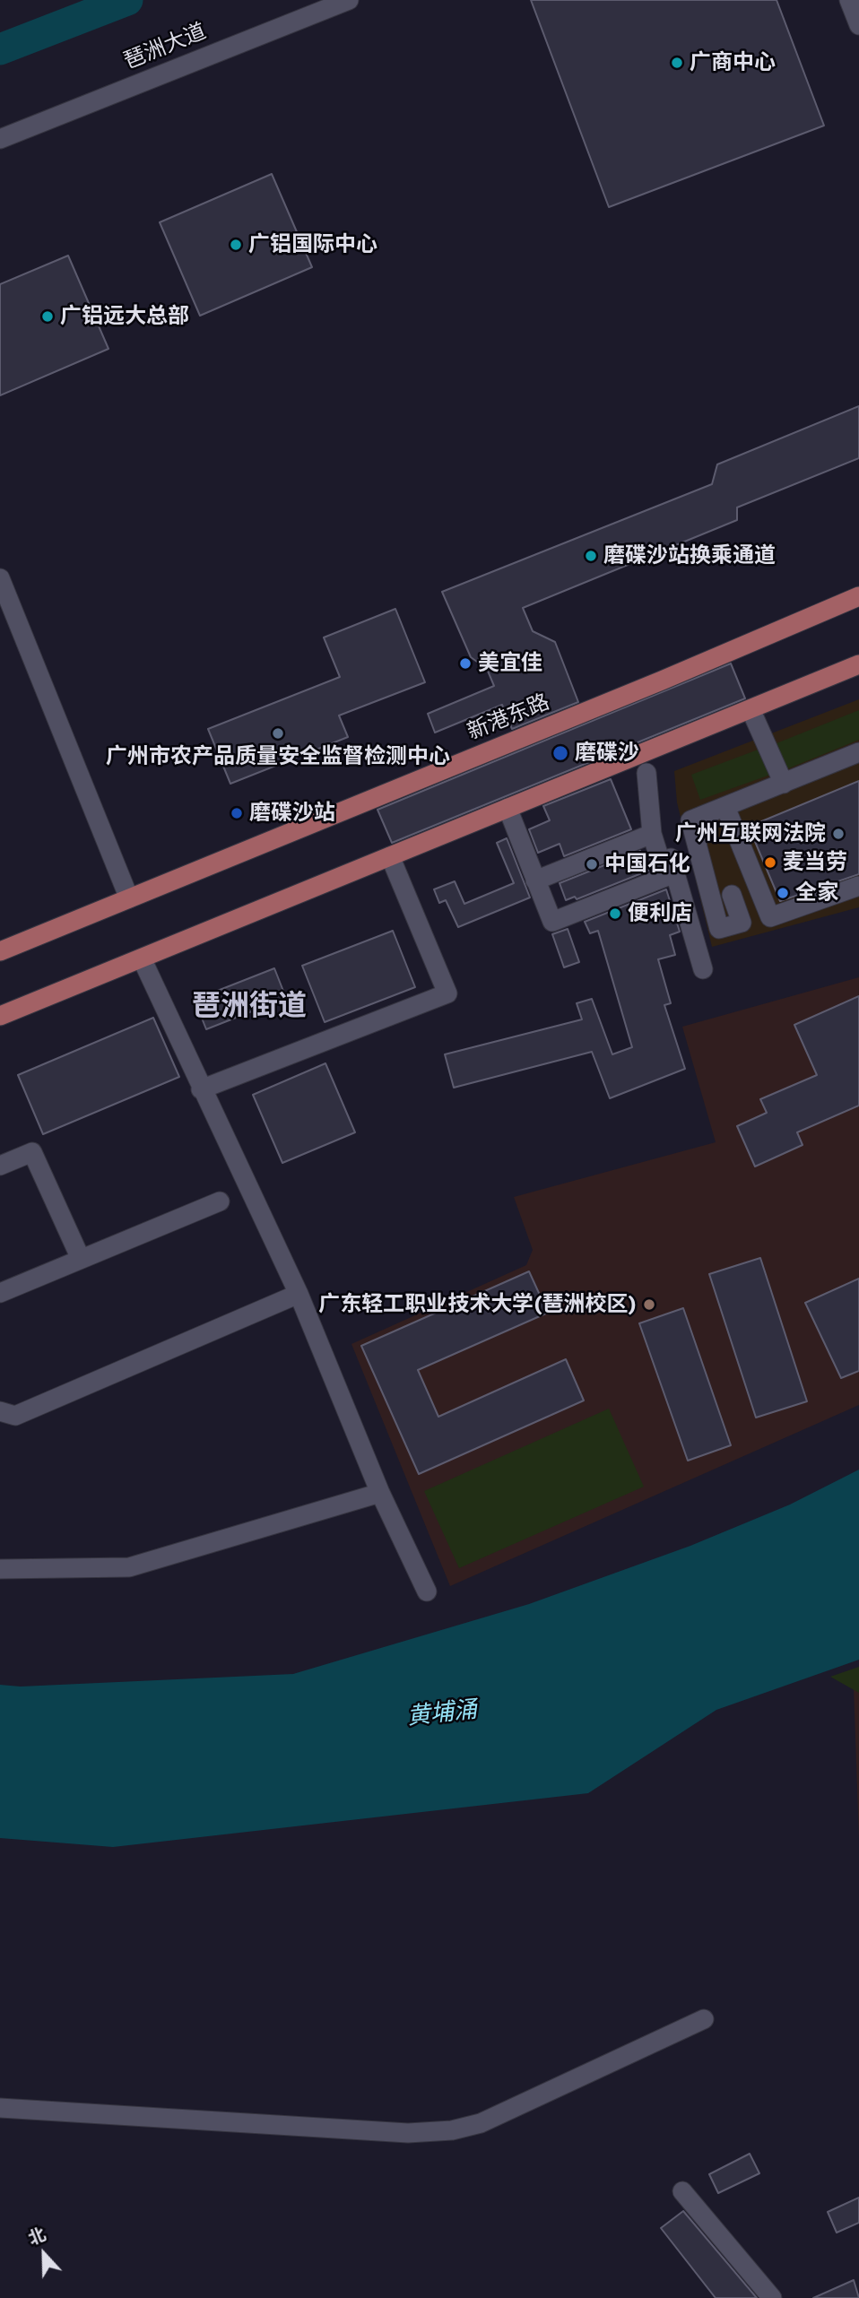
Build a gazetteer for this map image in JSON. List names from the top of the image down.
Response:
{
  "streets": {
    "main road": ["新港东路"],
    "street": ["琶洲大道"]
  },
  "districts": ["琶洲街道"],
  "water": ["黄埔涌"],
  "places": [
    "广商中心",
    "广铝国际中心",
    "广铝远大总部",
    "磨碟沙站换乘通道",
    "美宜佳",
    "广州市农产品质量安全监督检测中心",
    "磨碟沙",
    "磨碟沙站",
    "广州互联网法院",
    "麦当劳",
    "中国石化",
    "全家",
    "便利店",
    "广东轻工职业技术大学(琶洲校区)"
  ],
  "north": "top"
}
